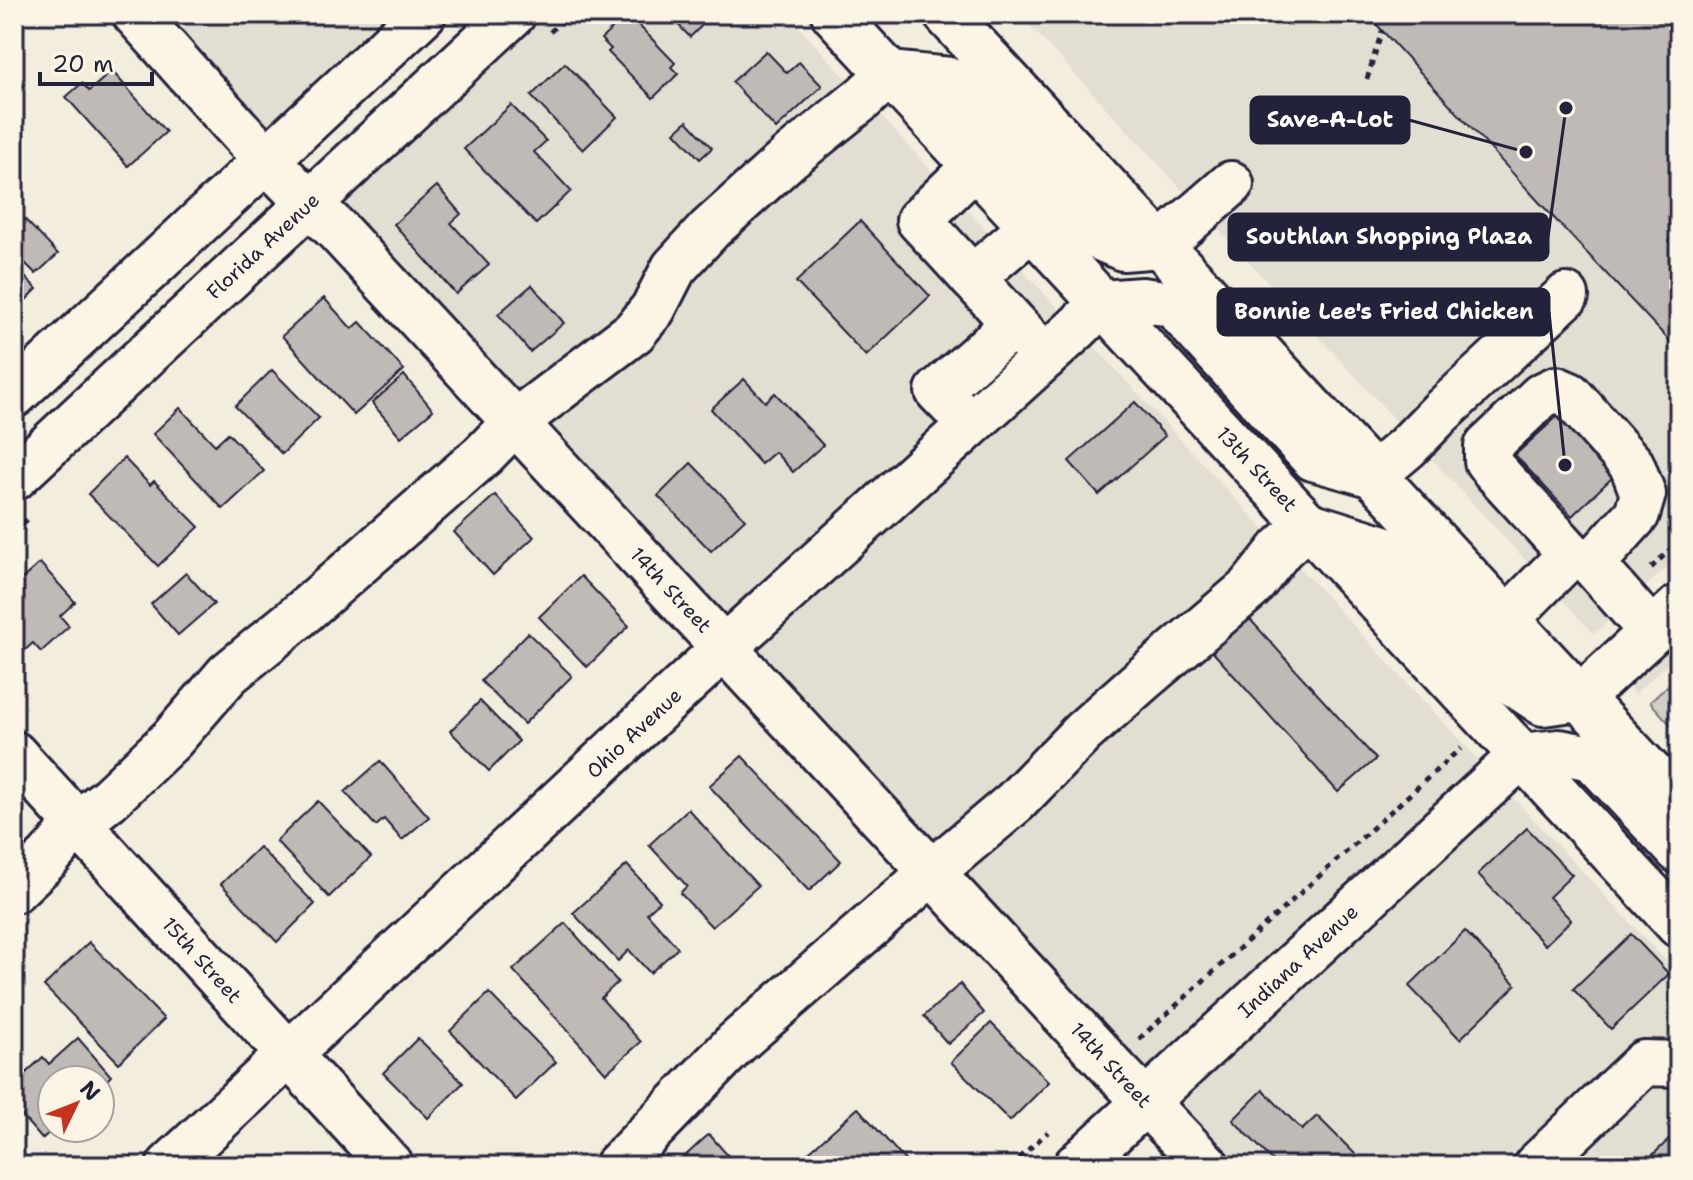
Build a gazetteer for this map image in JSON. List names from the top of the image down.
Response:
{
  "streets": {
    "main road": [
      "Florida Avenue",
      "13th Street",
      "14th Street",
      "Ohio Avenue",
      "15th Street",
      "Indiana Avenue"
    ]
  },
  "crossings": [
    ["Florida Avenue", "14th Street"],
    ["13th Street", "Ohio Avenue"],
    ["13th Street", "Indiana Avenue"],
    ["14th Street", "Ohio Avenue"],
    ["14th Street", "Indiana Avenue"],
    ["Ohio Avenue", "15th Street"]
  ],
  "places": ["Southlan Shopping Plaza", "Save-A-Lot", "Bonnie Lee's Fried Chicken"],
  "scale_bar": "20 m",
  "north": "top right"
}
